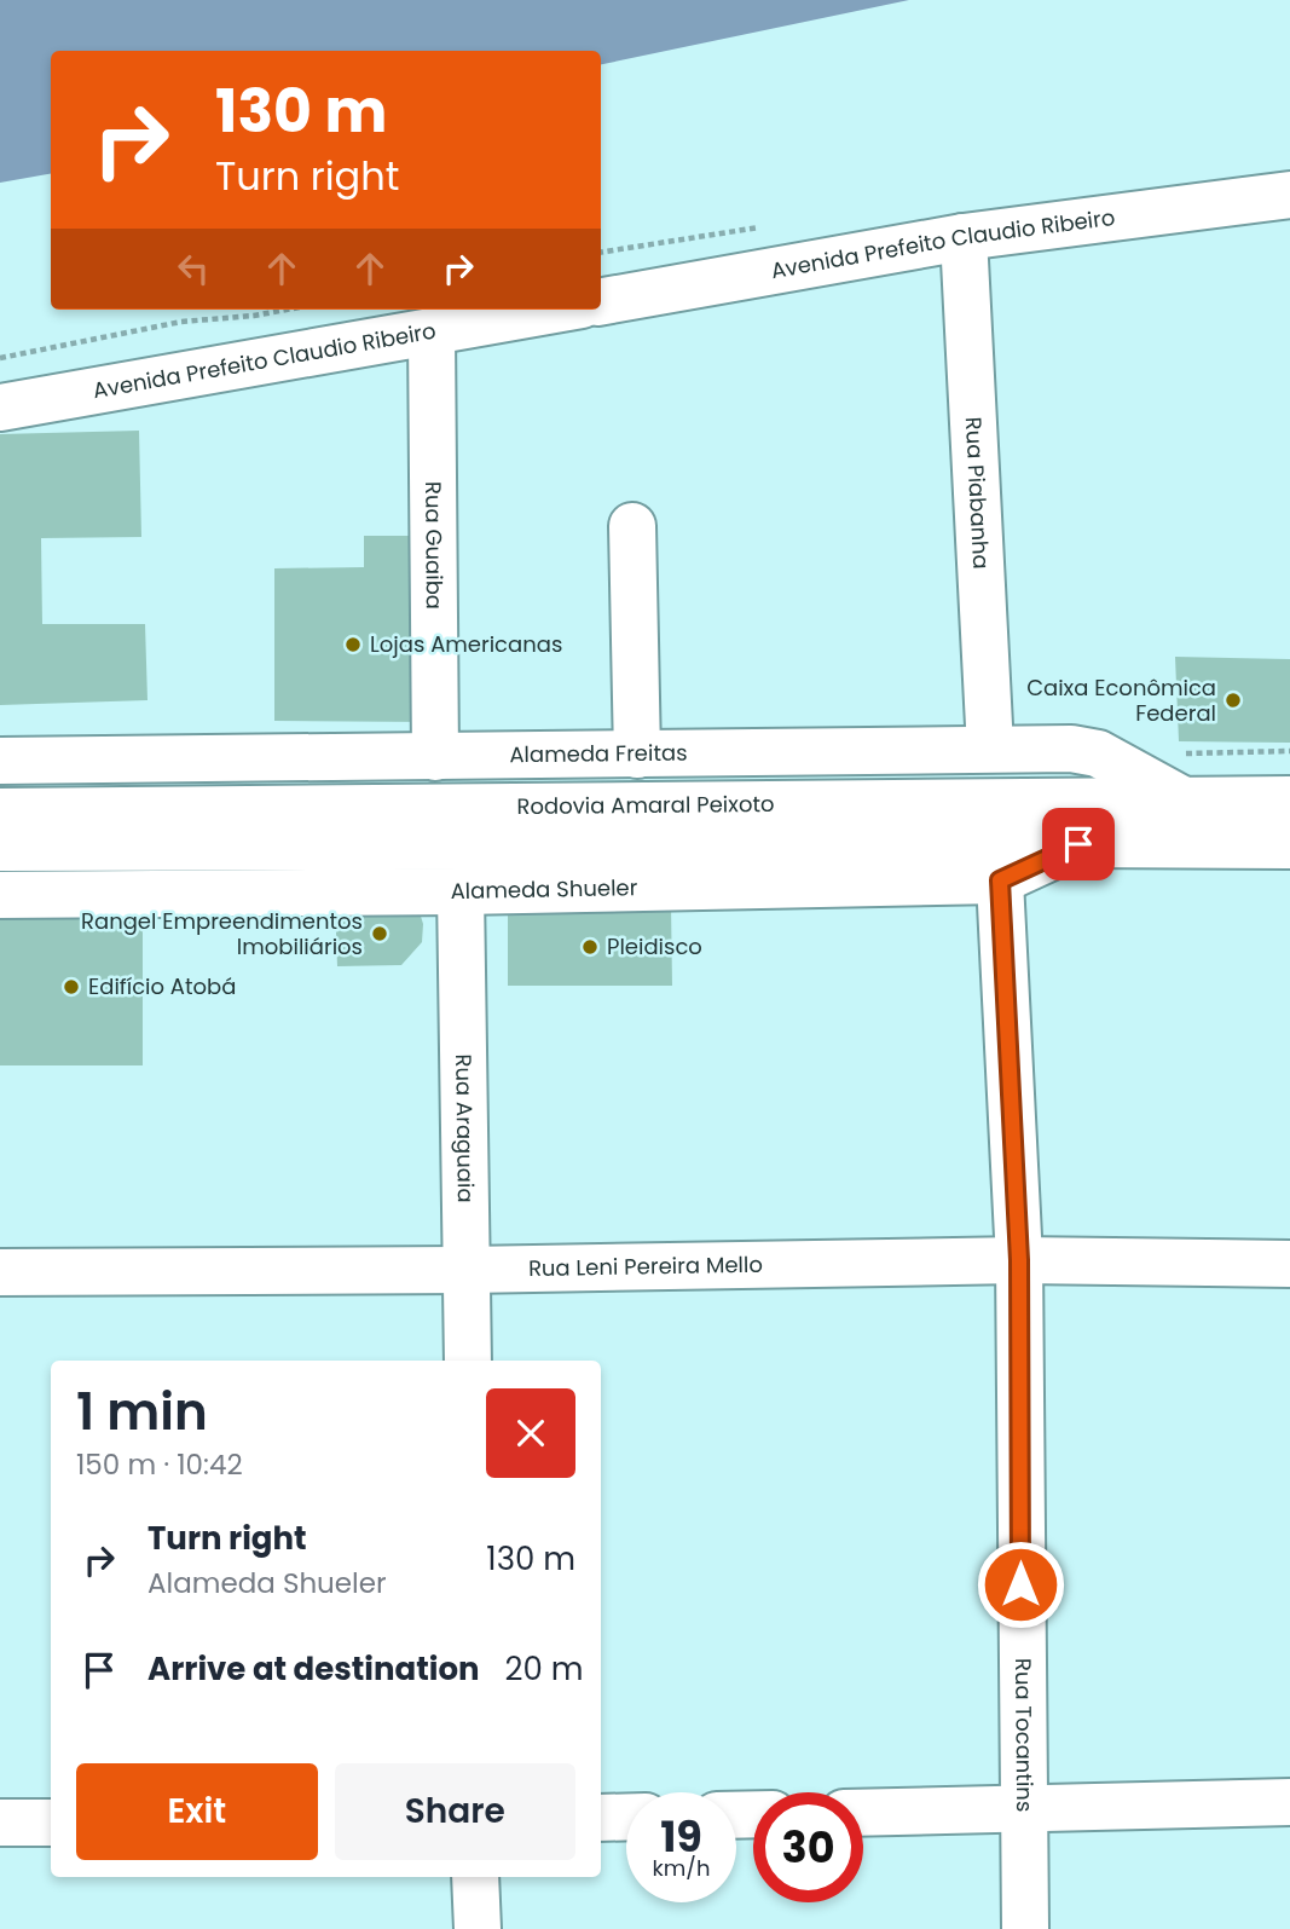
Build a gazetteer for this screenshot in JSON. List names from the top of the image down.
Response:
{
  "streets": {
    "main road": [
      "Avenida Prefeito Claudio Ribeiro",
      "Rua Piabanha",
      "Rua Guaiba",
      "Alameda Freitas",
      "Rodovia Amaral Peixoto",
      "Alameda Shueler",
      "Rua Araguaia",
      "Rua Leni Pereira Mello",
      "Rua Tocantins"
    ]
  },
  "crossings": [
    ["Avenida Prefeito Claudio Ribeiro", "Rua Piabanha"],
    ["Avenida Prefeito Claudio Ribeiro", "Rua Guaiba"],
    ["Rua Piabanha", "Alameda Freitas"],
    ["Rua Guaiba", "Alameda Freitas"],
    ["Alameda Freitas", "Rodovia Amaral Peixoto"],
    ["Rodovia Amaral Peixoto", "Alameda Shueler"],
    ["Alameda Shueler", "Rua Araguaia"],
    ["Alameda Shueler", "Rua Tocantins"],
    ["Rua Araguaia", "Rua Leni Pereira Mello"],
    ["Rua Leni Pereira Mello", "Rua Tocantins"]
  ],
  "places": [
    "Lojas Americanas",
    "Caixa Econômica Federal",
    "Rangel Empreendimentos Imobiliários",
    "Pleidisco",
    "Edifício Atobá"
  ],
  "page": {
    "turn": ["130 m", "Turn right"],
    "heading": ["1 min", "150 m · 10:42"],
    "list": [
      {
        "name": "Turn right",
        "note": "Alameda Shueler",
        "value": "130 m"
      },
      {
        "name": "Arrive at destination",
        "value": "20 m"
      }
    ],
    "buttons": ["Exit", "Share"],
    "speed": "19 km/h",
    "limit": "30"
  }
}
